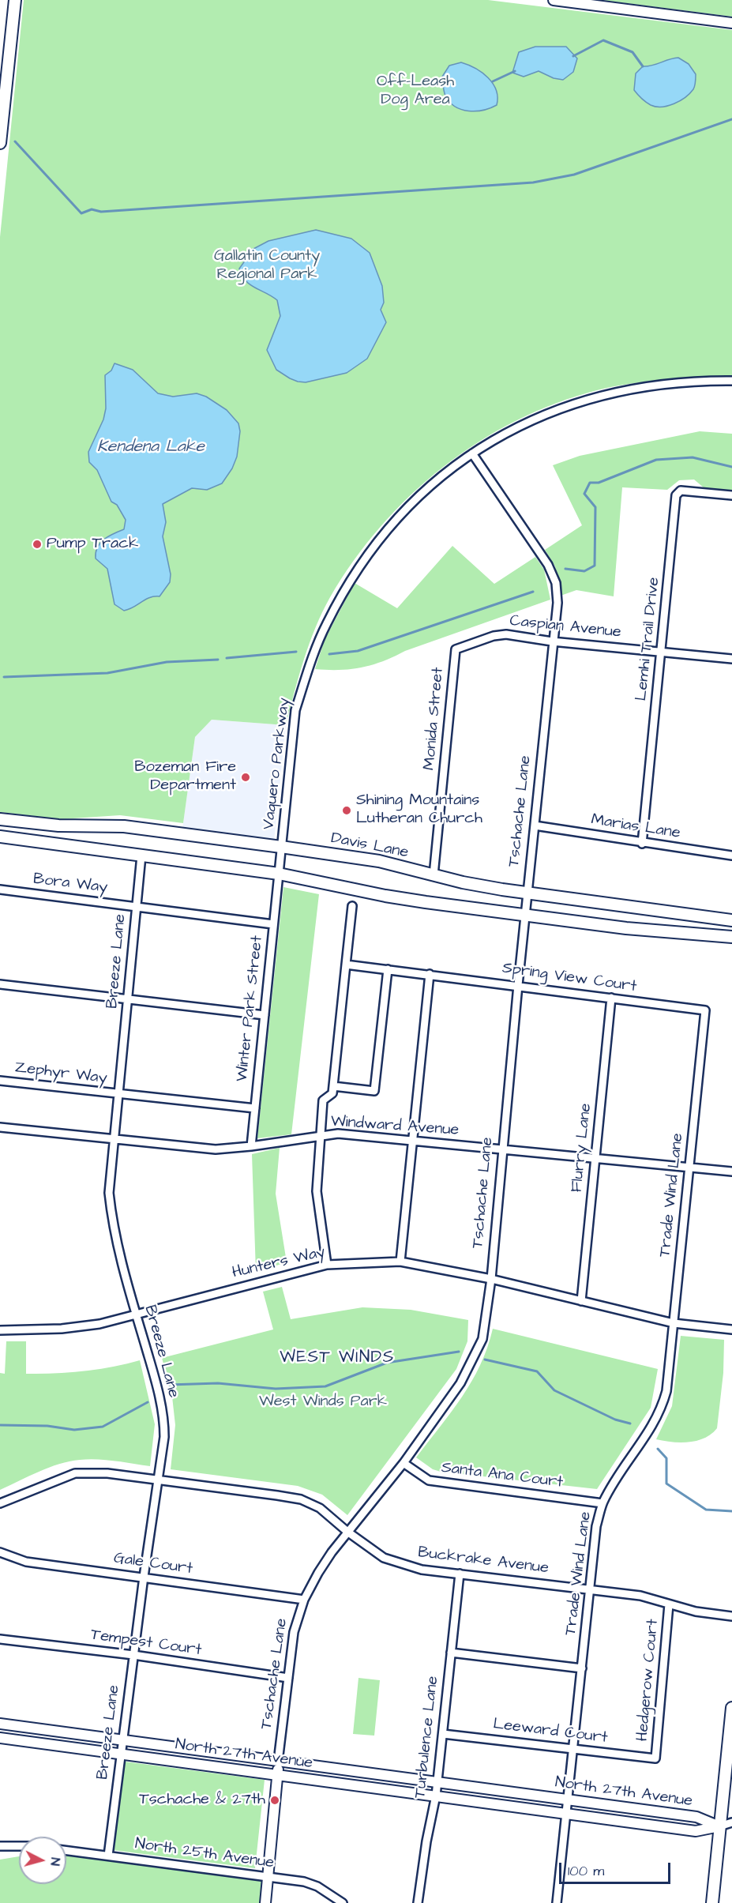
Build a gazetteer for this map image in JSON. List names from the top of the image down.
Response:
{
  "streets": {
    "main road": ["Davis Lane"],
    "street": [
      "Caspian Avenue",
      "Lemhi Trail Drive",
      "Monida Street",
      "Vaquero Parkway",
      "Tschache Lane",
      "Marias Lane",
      "Bora Way",
      "Breeze Lane",
      "Spring View Court",
      "Winter Park Street",
      "Zephyr Way",
      "Windward Avenue",
      "Flurry Lane",
      "Trade Wind Lane",
      "Hunters Way",
      "Santa Ana Court",
      "Buckrake Avenue",
      "Gale Court",
      "Tempest Court",
      "Hedgerow Court",
      "Leeward Court",
      "Turbulence Lane",
      "North 27th Avenue",
      "North 25th Avenue"
    ]
  },
  "crossings": [
    ["Caspian Avenue", "Lemhi Trail Drive"],
    ["Caspian Avenue", "Monida Street"],
    ["Caspian Avenue", "Tschache Lane"],
    ["Lemhi Trail Drive", "Marias Lane"],
    ["Monida Street", "Davis Lane"],
    ["Vaquero Parkway", "Tschache Lane"],
    ["Vaquero Parkway", "Davis Lane"],
    ["Vaquero Parkway", "Winter Park Street"],
    ["Tschache Lane", "Marias Lane"],
    ["Tschache Lane", "Davis Lane"],
    ["Tschache Lane", "Spring View Court"],
    ["Tschache Lane", "Windward Avenue"],
    ["Tschache Lane", "Hunters Way"],
    ["Tschache Lane", "Santa Ana Court"],
    ["Tschache Lane", "Buckrake Avenue"],
    ["Tschache Lane", "Gale Court"],
    ["Tschache Lane", "Tempest Court"],
    ["Tschache Lane", "North 27th Avenue"],
    ["Tschache Lane", "North 25th Avenue"],
    ["Bora Way", "Breeze Lane"],
    ["Bora Way", "Winter Park Street"],
    ["Breeze Lane", "Zephyr Way"],
    ["Breeze Lane", "Windward Avenue"],
    ["Breeze Lane", "Hunters Way"],
    ["Breeze Lane", "Buckrake Avenue"],
    ["Breeze Lane", "Gale Court"],
    ["Breeze Lane", "Tempest Court"],
    ["Breeze Lane", "North 27th Avenue"],
    ["Breeze Lane", "North 25th Avenue"],
    ["Spring View Court", "Flurry Lane"],
    ["Spring View Court", "Trade Wind Lane"],
    ["Winter Park Street", "Zephyr Way"],
    ["Winter Park Street", "Windward Avenue"],
    ["Windward Avenue", "Flurry Lane"],
    ["Windward Avenue", "Trade Wind Lane"],
    ["Flurry Lane", "Hunters Way"],
    ["Trade Wind Lane", "Hunters Way"],
    ["Trade Wind Lane", "Santa Ana Court"],
    ["Trade Wind Lane", "Buckrake Avenue"],
    ["Trade Wind Lane", "Leeward Court"],
    ["Trade Wind Lane", "North 27th Avenue"],
    ["Buckrake Avenue", "Hedgerow Court"],
    ["Buckrake Avenue", "Turbulence Lane"],
    ["Hedgerow Court", "Leeward Court"],
    ["Leeward Court", "Turbulence Lane"],
    ["Turbulence Lane", "North 27th Avenue"]
  ],
  "districts": ["WEST WINDS"],
  "water": ["Kendena Lake"],
  "parks": ["Off-Leash Dog Area", "Gallatin County Regional Park", "West Winds Park"],
  "places": [
    "Pump Track",
    "Bozeman Fire Department",
    "Shining Mountains Lutheran Church",
    "Tschache & 27th"
  ],
  "scale_bar": "100 m",
  "north": "right"
}
